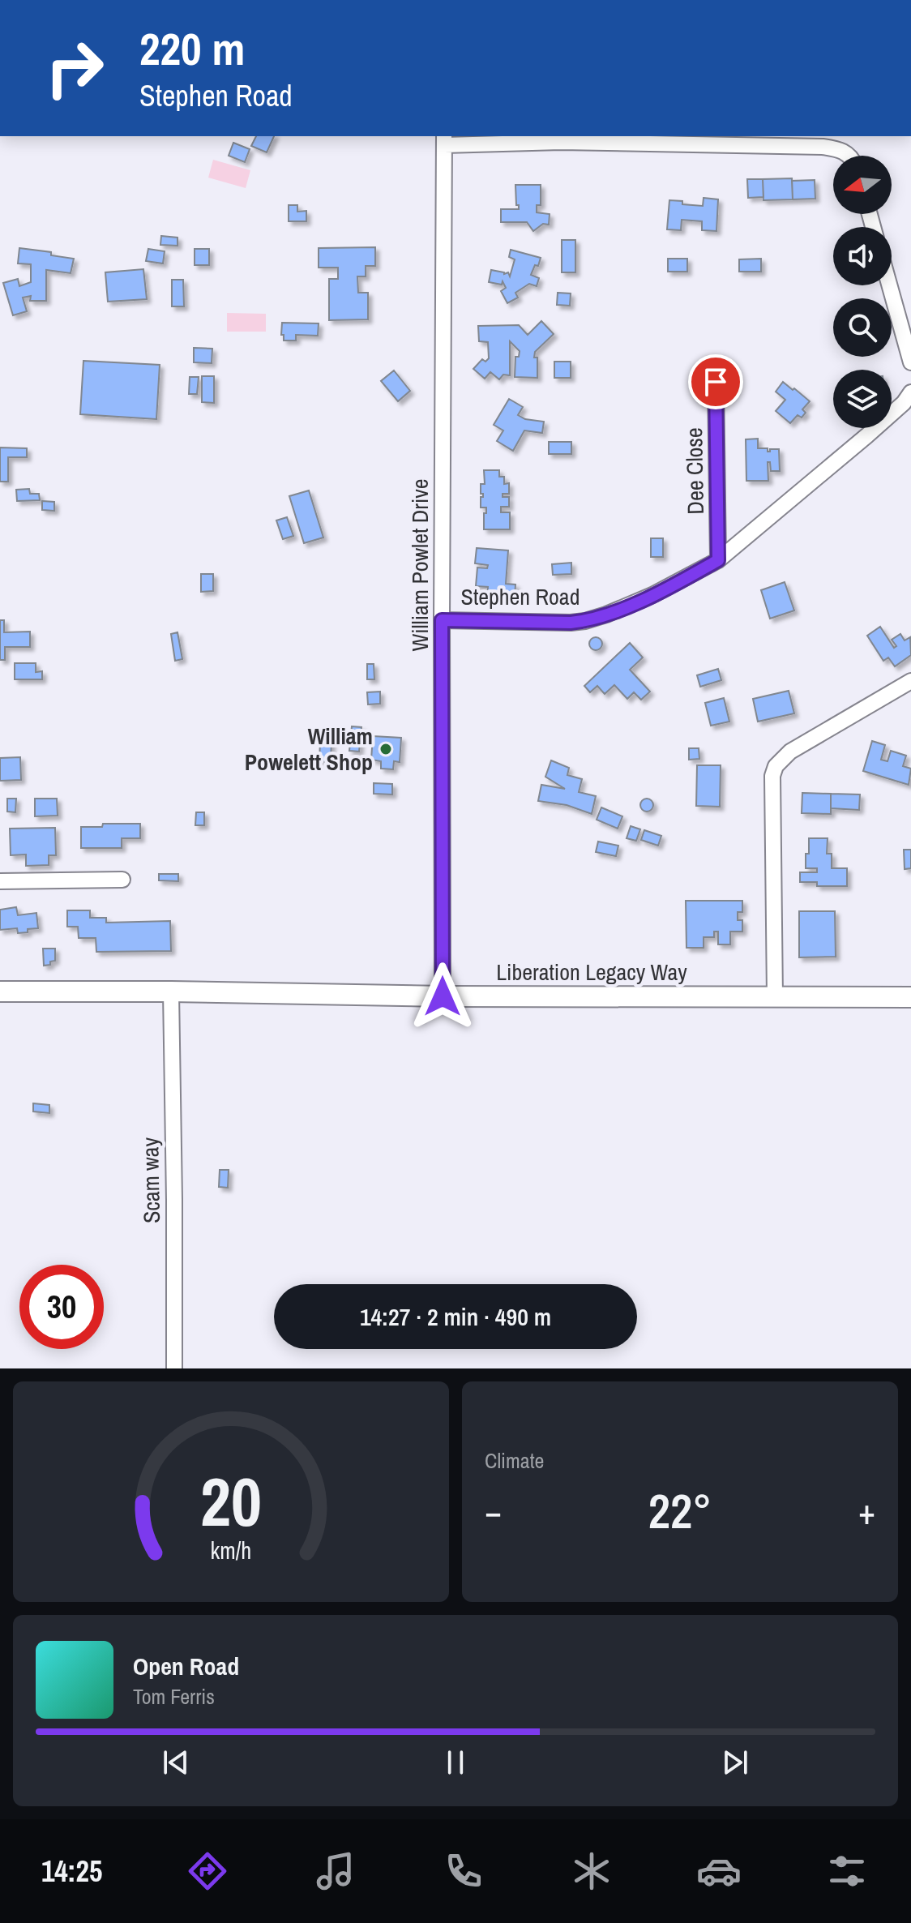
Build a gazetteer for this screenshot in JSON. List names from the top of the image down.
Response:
{
  "streets": {
    "main road": ["Liberation Legacy Way"],
    "street": [
      "Dee Close",
      "William Powlet Drive",
      "Stephen Road",
      "Scam way"
    ]
  },
  "crossings": [
    ["Dee Close", "Stephen Road"],
    ["William Powlet Drive", "Stephen Road"],
    ["William Powlet Drive", "Liberation Legacy Way"],
    ["Liberation Legacy Way", "Scam way"]
  ],
  "places": ["William Powelett Shop"],
  "north": "left",
  "page": {
    "turn": ["220 m", "Stephen Road"],
    "limit": "30",
    "trip": "14:27 · 2 min · 490 m",
    "tile": "Climate",
    "heat": ["−", "22°", "+"],
    "song": ["Open Road", "Tom Ferris"],
    "tabs": "14:25",
    "gauge": ["20", "km/h"]
  }
}
